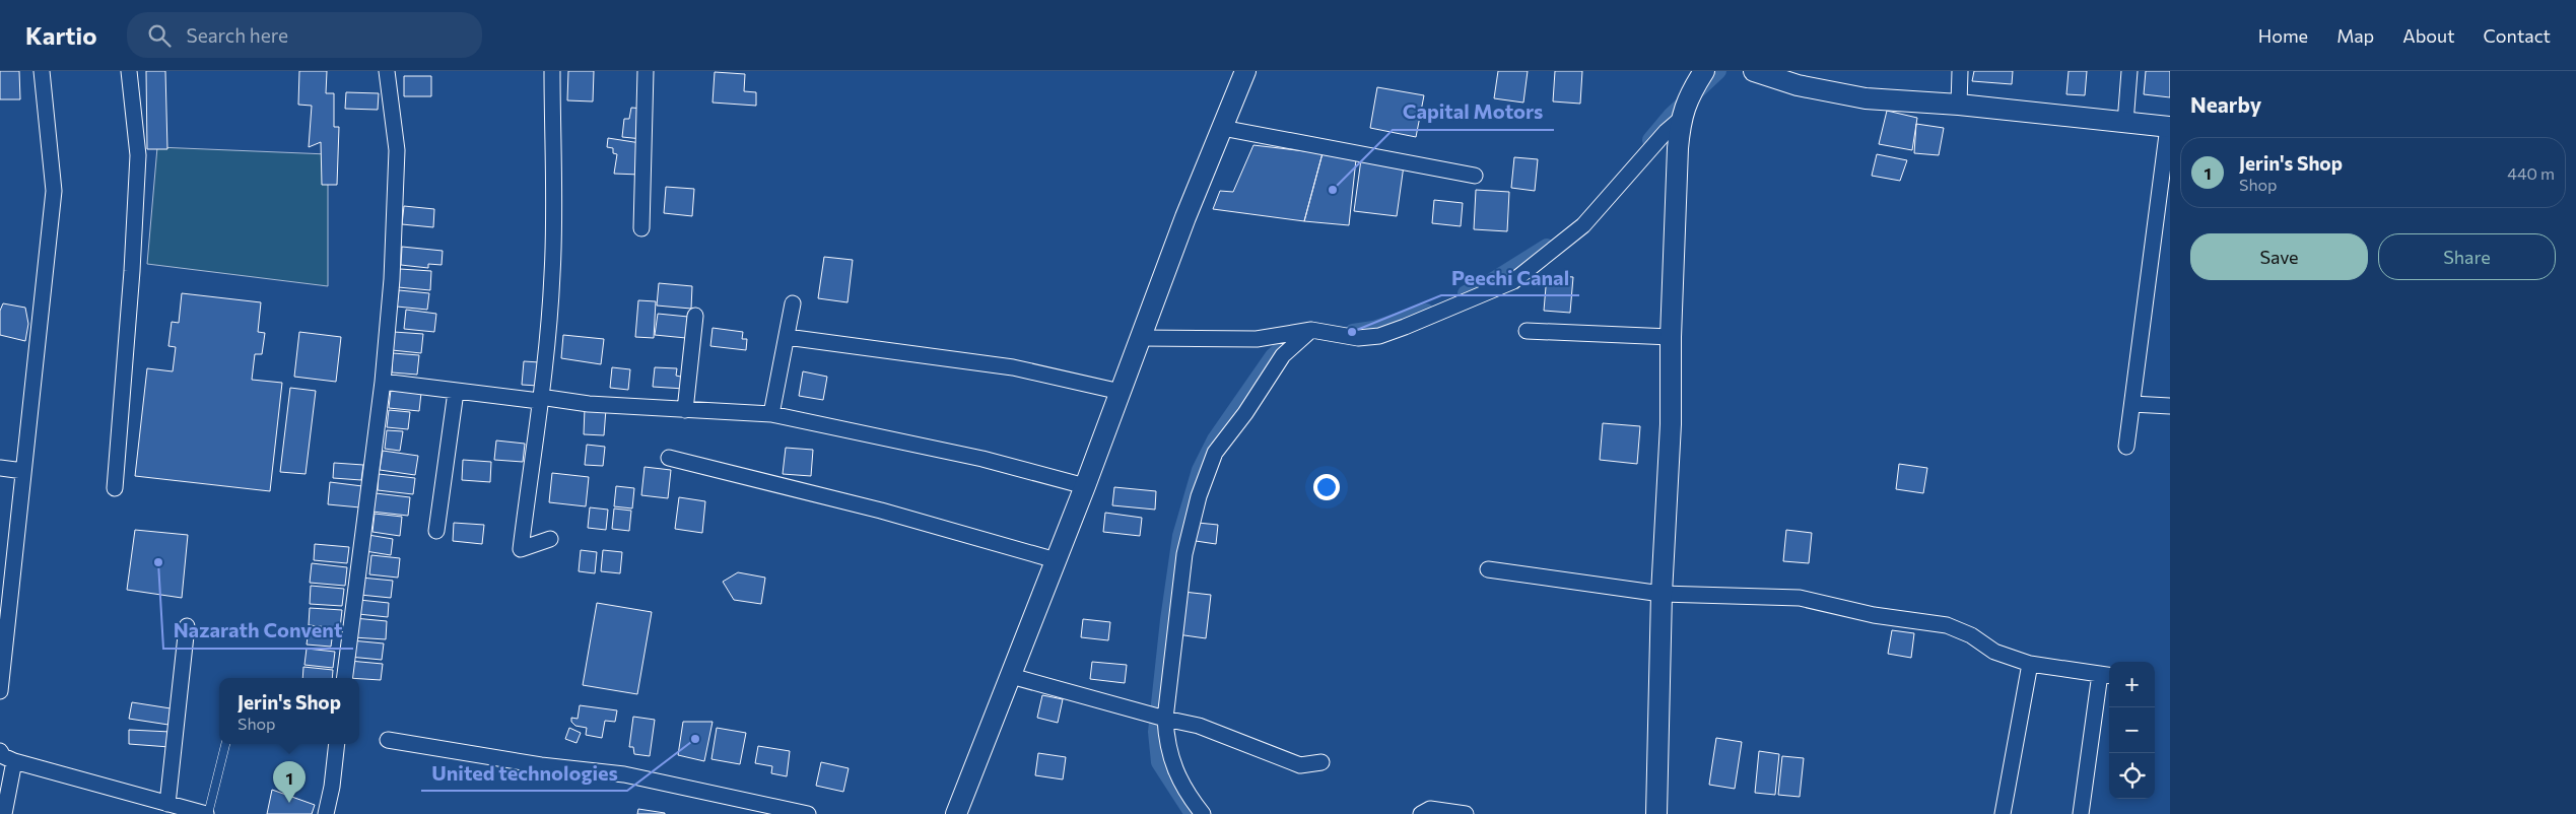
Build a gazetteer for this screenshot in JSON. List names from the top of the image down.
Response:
{
  "places": [
    "Capital Motors",
    "Peechi Canal",
    "Nazarath Convent",
    "United technologies"
  ],
  "page": {
    "header": "Kartio",
    "search": "Search here",
    "nav": [
      "Home",
      "Map",
      "About",
      "Contact"
    ],
    "heading": "Nearby",
    "list": [
      {
        "mark": "1",
        "name": "Jerin's Shop",
        "note": "Shop",
        "value": "440 m"
      }
    ],
    "buttons": ["Save", "Share"],
    "map_buttons": ["+", "−"],
    "popup": ["Jerin's Shop", "Shop"],
    "pins": "1"
  }
}
